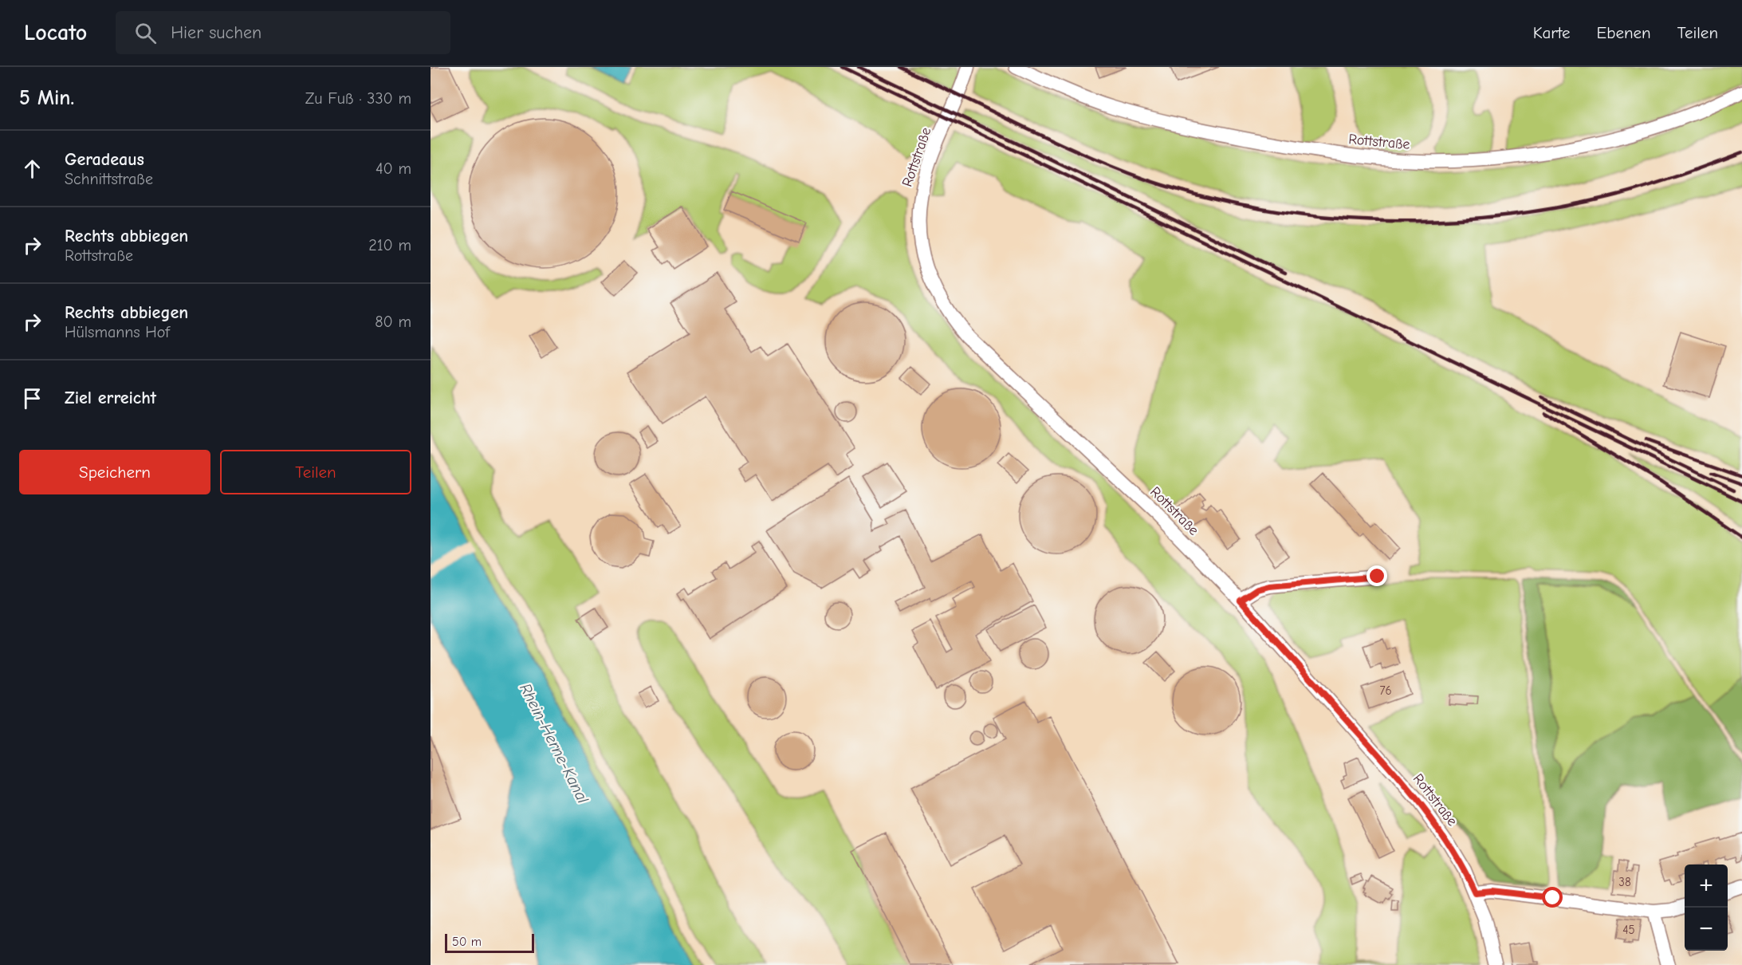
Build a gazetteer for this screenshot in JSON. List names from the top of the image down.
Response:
{
  "streets": {
    "street": ["Rottstraße"]
  },
  "water": ["Rhein-Herne-Kanal"],
  "house_numbers": ["76", "38", "45"],
  "scale_bar": "50 m",
  "page": {
    "header": "Locato",
    "search": "Hier suchen",
    "nav": ["Karte", "Ebenen", "Teilen"],
    "heading": ["5 Min.", "Zu Fuß · 330 m"],
    "list": [
      ["Geradeaus", "Schnittstraße", "40 m"],
      ["Rechts abbiegen", "Rottstraße", "210 m"],
      ["Rechts abbiegen", "Hülsmanns Hof", "80 m"],
      "Ziel erreicht"
    ],
    "buttons": ["Speichern", "Teilen"],
    "map_buttons": ["+", "−"],
    "scale": "50 m"
  }
}
